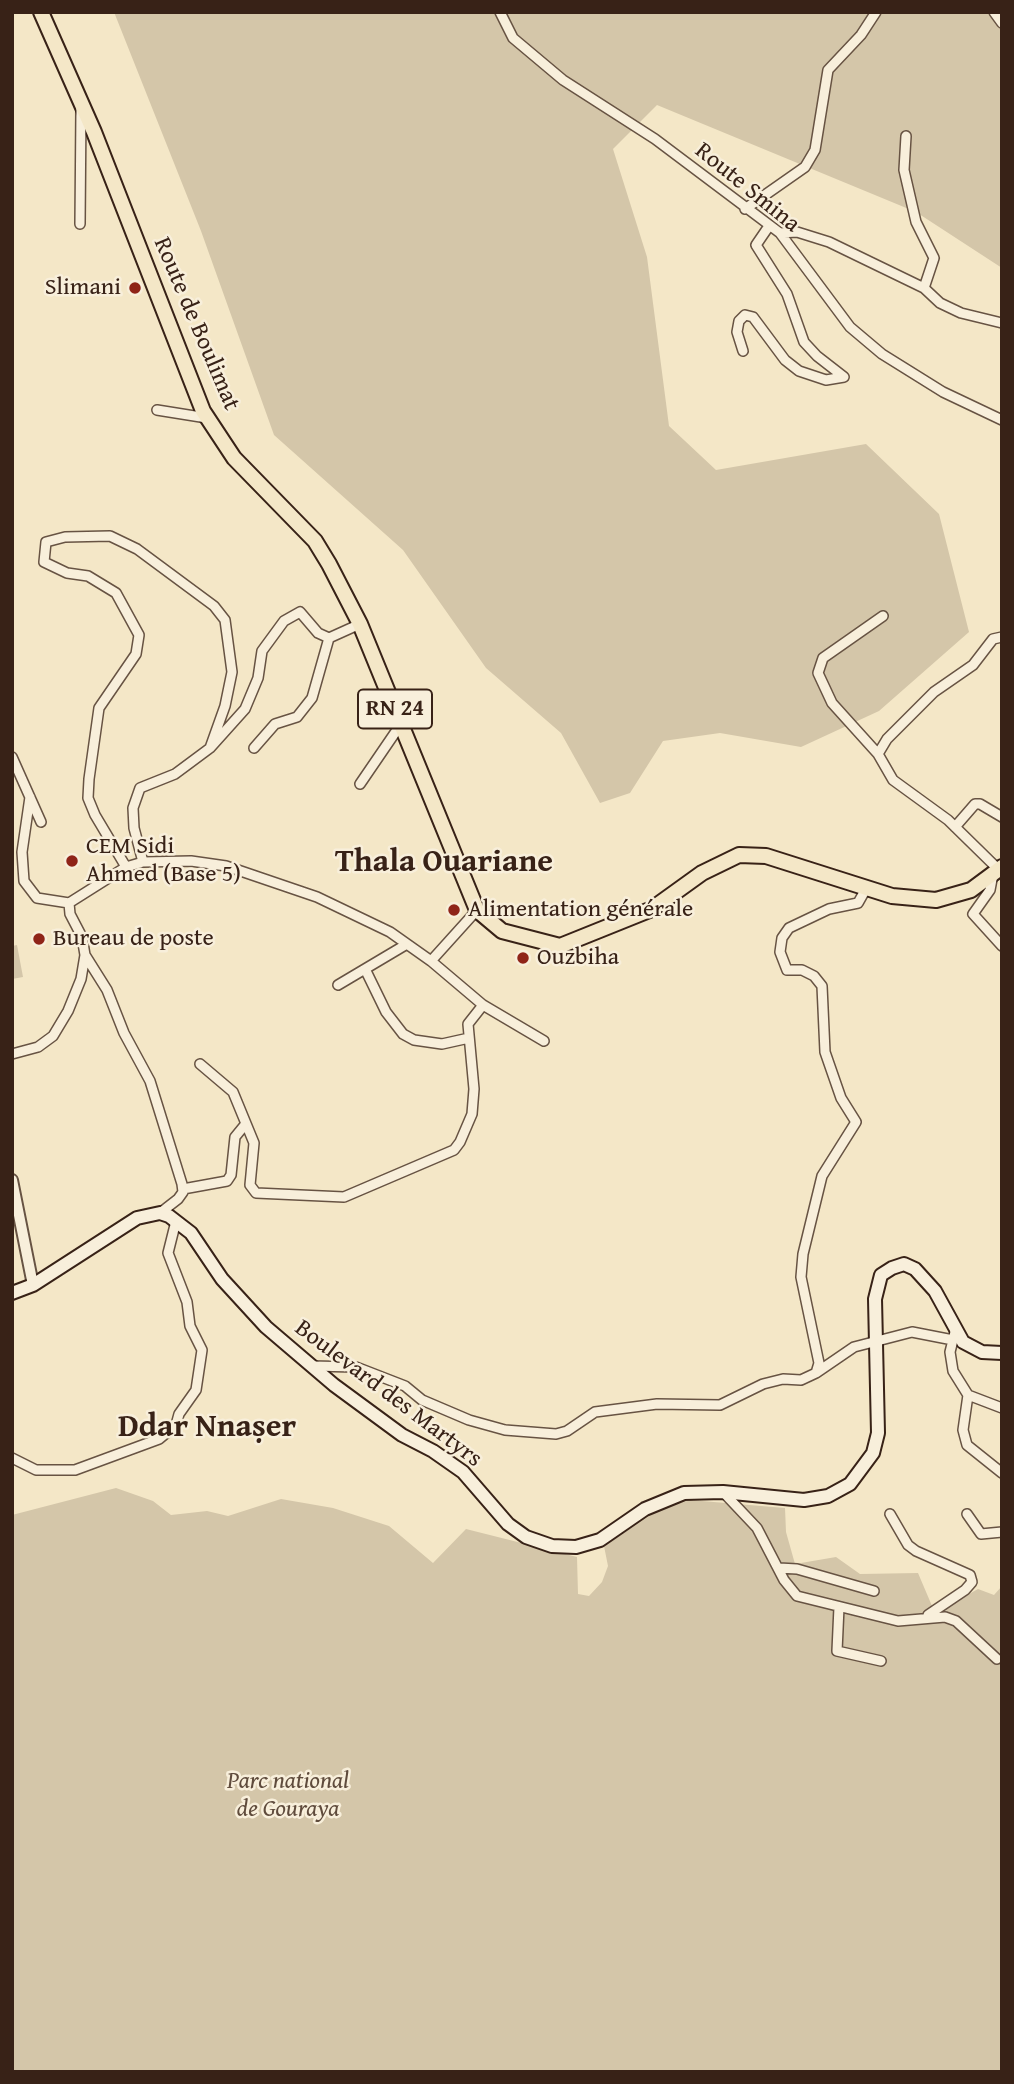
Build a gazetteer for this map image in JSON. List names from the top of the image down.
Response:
{
  "streets": {
    "main road": ["Route de Boulimat", "RN 24", "Boulevard des Martyrs"],
    "street": ["Route Smina"]
  },
  "districts": ["Thala Ouariane", "Ddar Nnaṣer"],
  "parks": ["Parc national de Gouraya"],
  "places": [
    "Slimani",
    "CEM Sidi Ahmed (Base 5)",
    "Alimentation générale",
    "Bureau de poste",
    "Ouzbiha"
  ]
}
